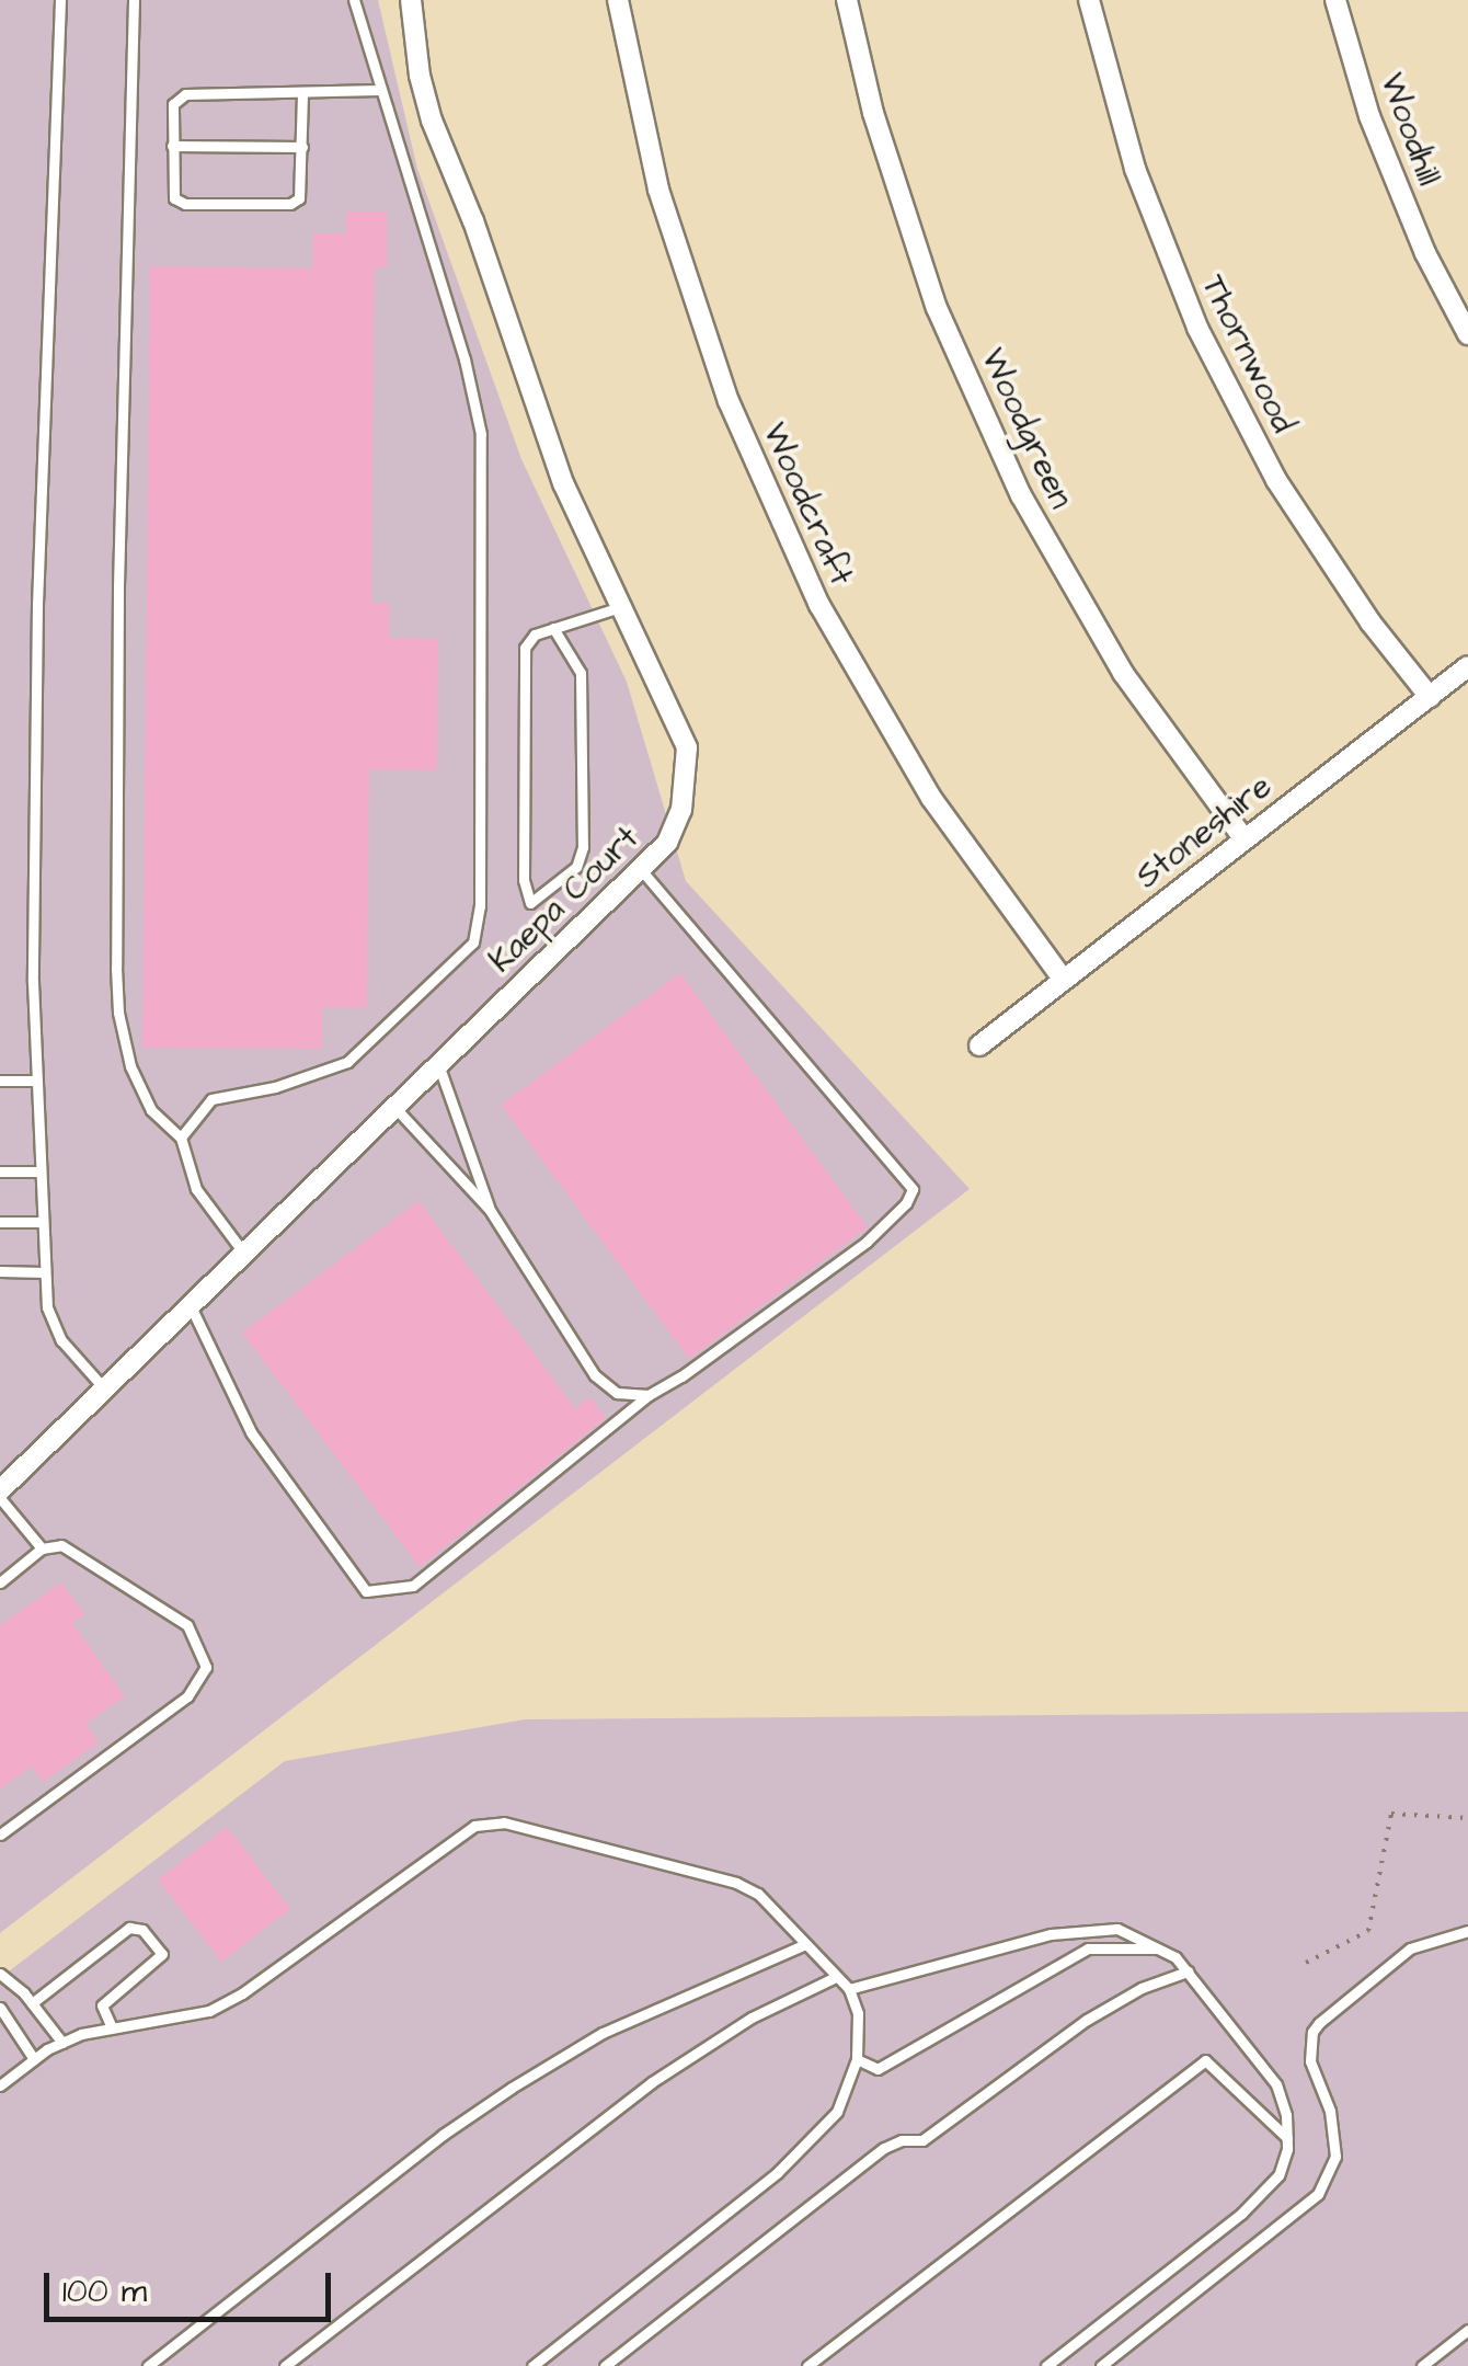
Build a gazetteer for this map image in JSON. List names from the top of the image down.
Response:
{
  "streets": {
    "street": [
      "Woodhill",
      "Thornwood",
      "Woodgreen",
      "Woodcraft",
      "Stoneshire",
      "Kaepa Court"
    ]
  },
  "crossings": [
    ["Thornwood", "Stoneshire"],
    ["Woodgreen", "Stoneshire"],
    ["Woodcraft", "Stoneshire"]
  ],
  "scale_bar": "100 m"
}
